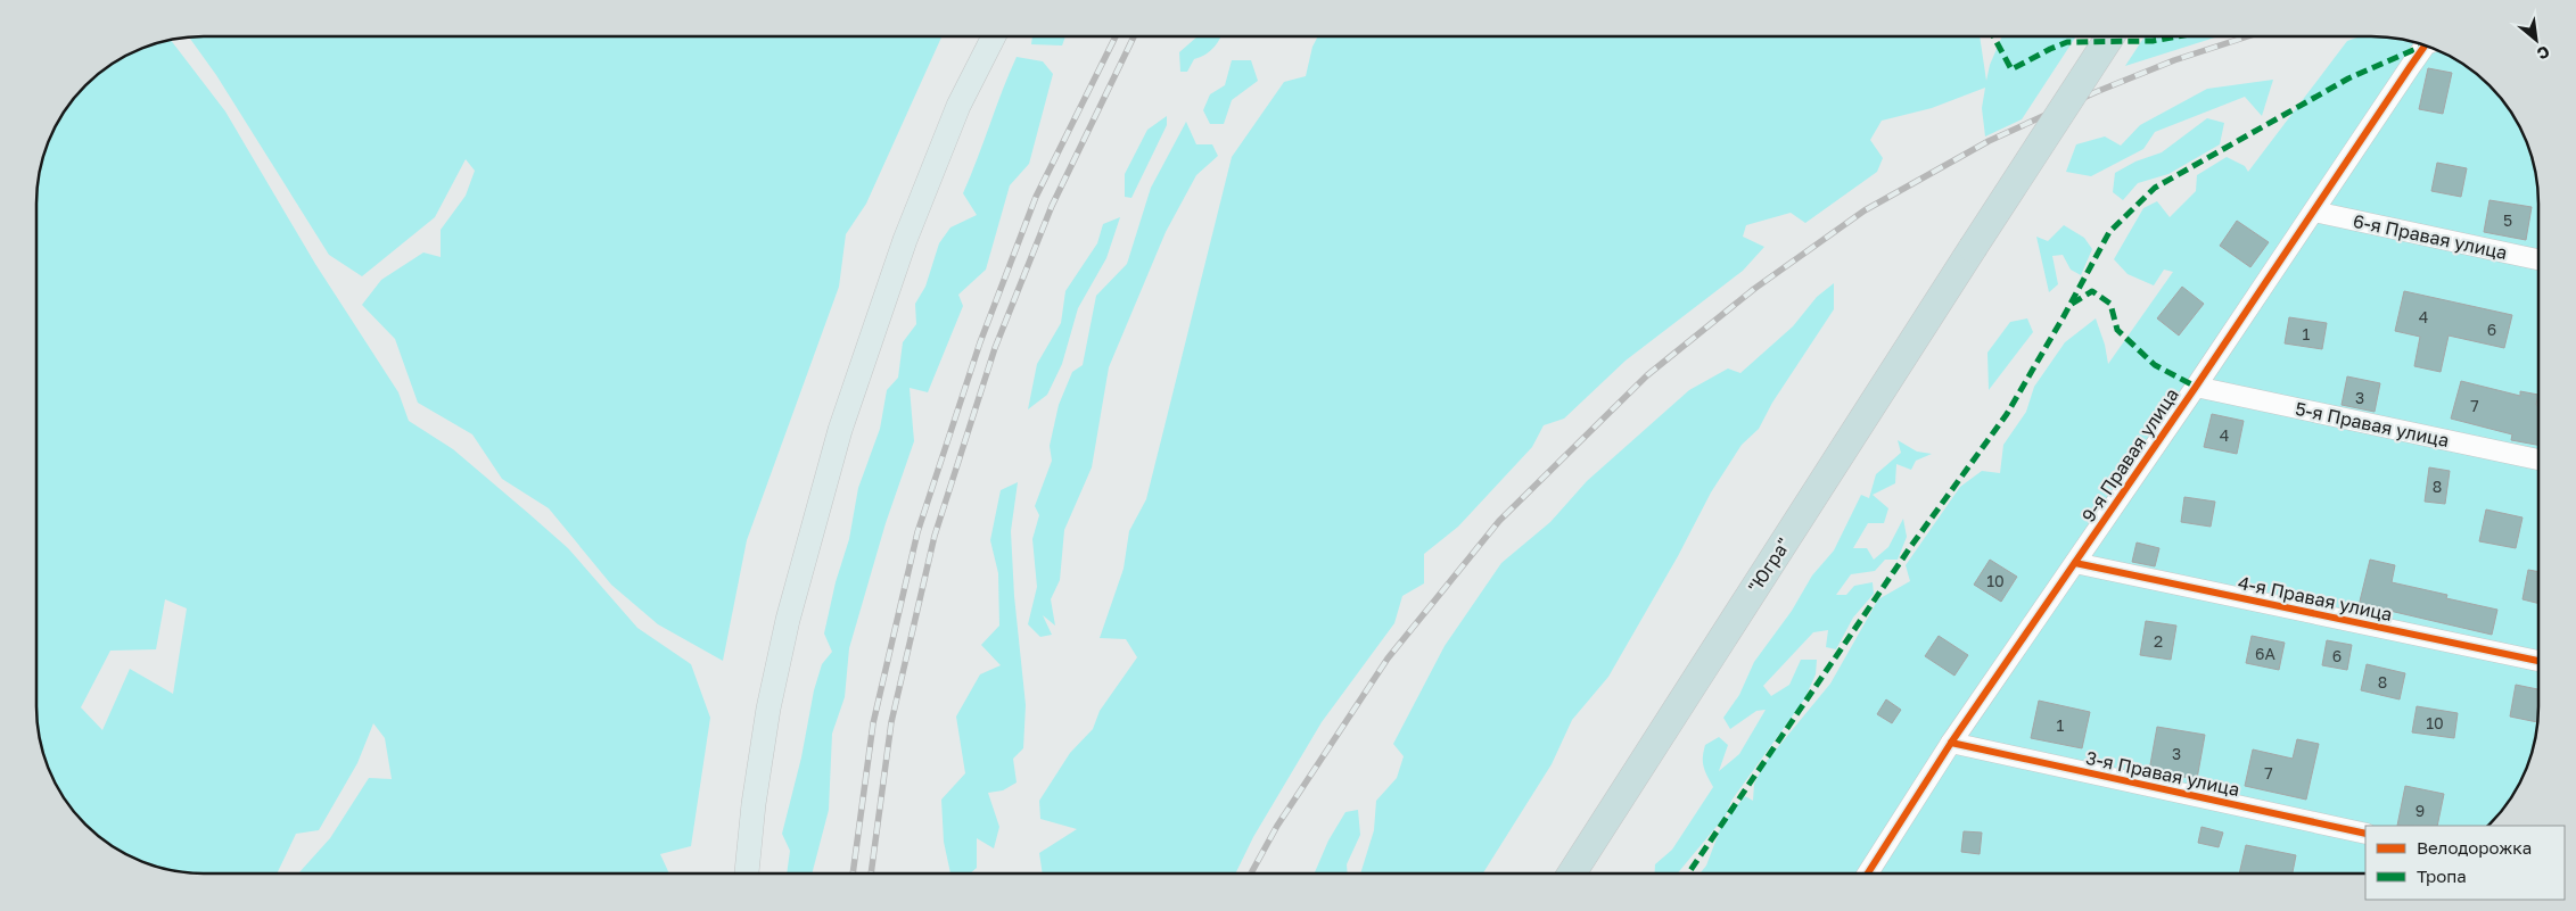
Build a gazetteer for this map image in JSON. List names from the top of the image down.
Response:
{
  "streets": {
    "highway": ["\"Югра\""],
    "street": [
      "6-я Правая улица",
      "5-я Правая улица",
      "9-я Правая улица",
      "4-я Правая улица",
      "3-я Правая улица"
    ]
  },
  "crossings": [
    ["6-я Правая улица", "9-я Правая улица"],
    ["5-я Правая улица", "9-я Правая улица"],
    ["9-я Правая улица", "4-я Правая улица"],
    ["9-я Правая улица", "3-я Правая улица"]
  ],
  "house_numbers": [
    "5",
    "4",
    "6",
    "1",
    "3",
    "7",
    "4",
    "8",
    "10",
    "2",
    "6А",
    "6",
    "8",
    "10",
    "1",
    "3",
    "7",
    "9"
  ],
  "legend": ["Велодорожка", "Тропа"],
  "north": "bottom right"
}
